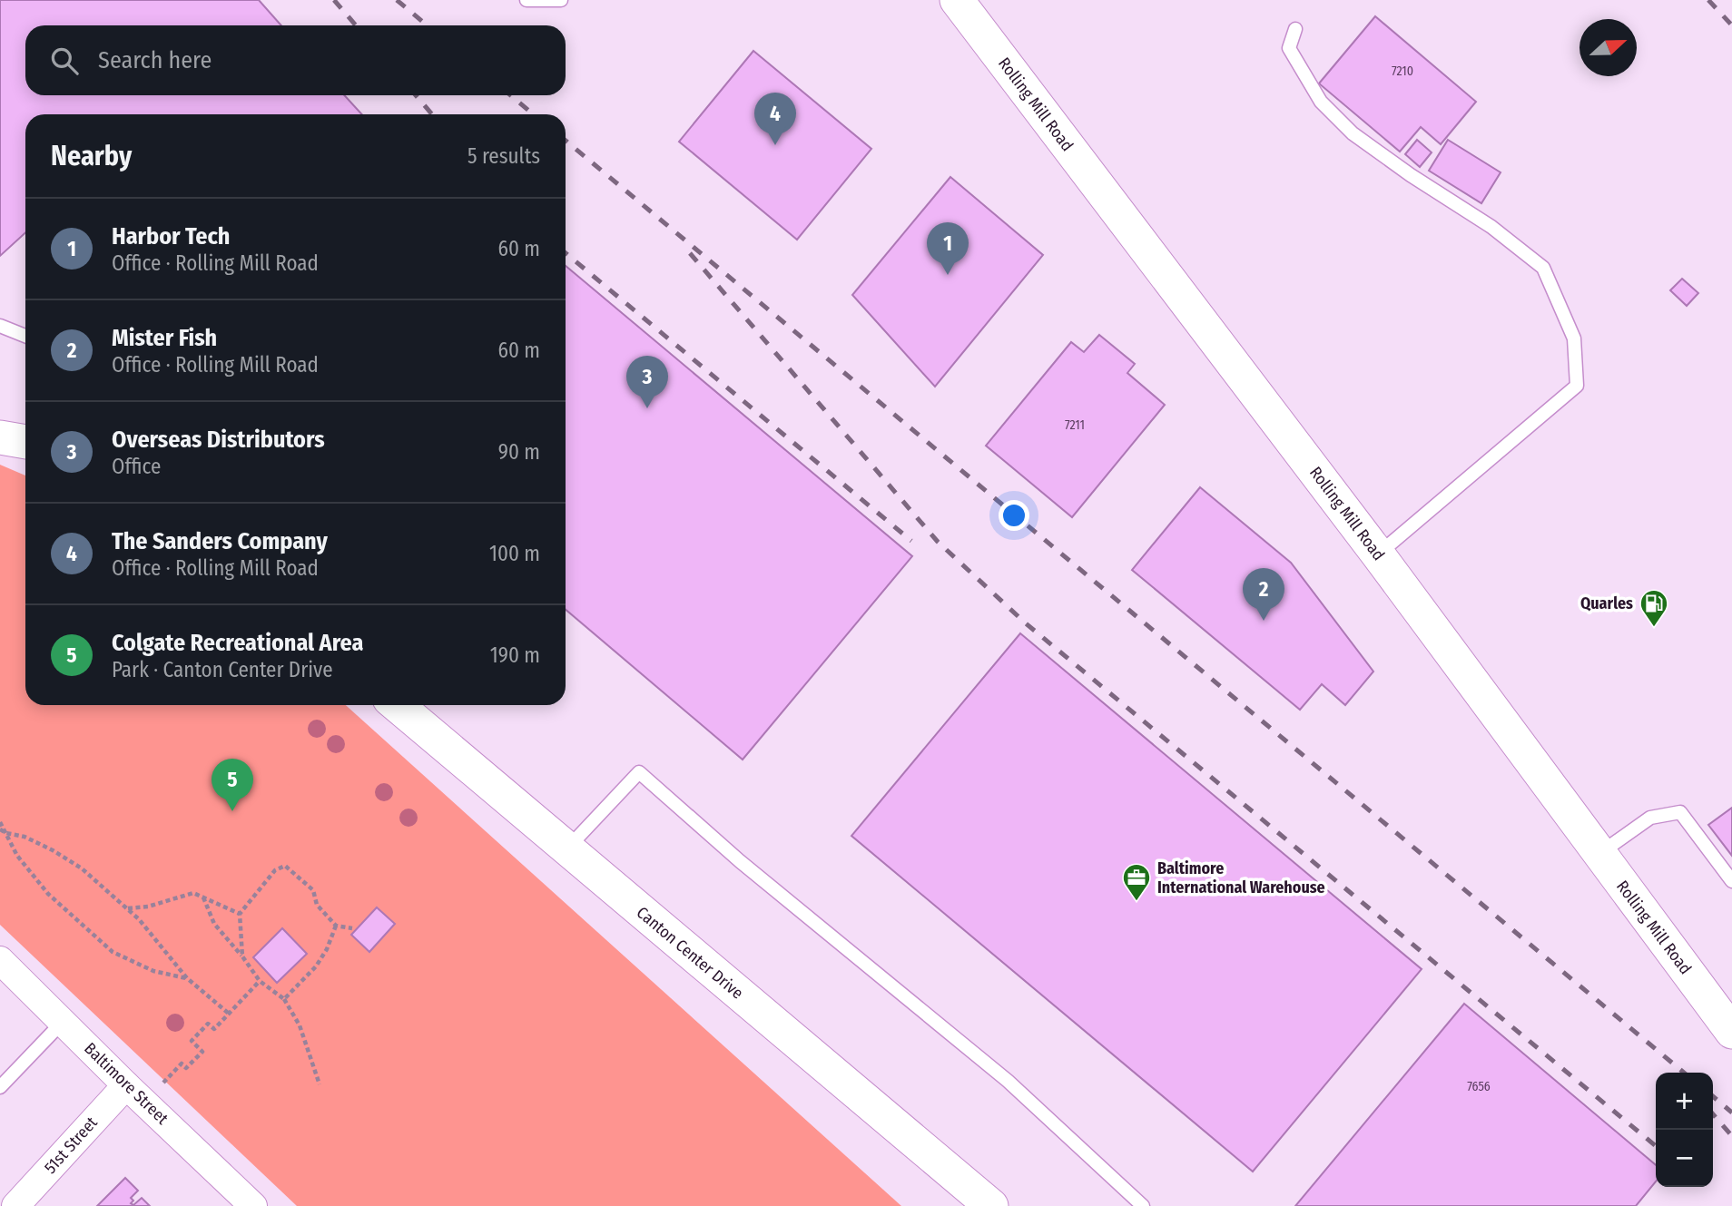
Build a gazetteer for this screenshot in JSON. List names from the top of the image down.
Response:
{
  "streets": {
    "street": [
      "Rolling Mill Road",
      "Canton Center Drive",
      "Baltimore Street",
      "51st Street"
    ]
  },
  "crossings": [
    ["Baltimore Street", "51st Street"]
  ],
  "places": {
    "fuel station": ["Quarles"],
    "office": ["Baltimore International Warehouse"]
  },
  "house_numbers": ["7210", "7211", "7656"],
  "north": "right",
  "page": {
    "search": "Search here",
    "pins": [
      "4",
      "1",
      "3",
      "2",
      "5"
    ],
    "heading": ["Nearby", "5 results"],
    "list": [
      {
        "mark": "1",
        "name": "Harbor Tech",
        "note": "Office · Rolling Mill Road",
        "value": "60 m"
      },
      {
        "mark": "2",
        "name": "Mister Fish",
        "note": "Office · Rolling Mill Road",
        "value": "60 m"
      },
      {
        "mark": "3",
        "name": "Overseas Distributors",
        "note": "Office",
        "value": "90 m"
      },
      {
        "mark": "4",
        "name": "The Sanders Company",
        "note": "Office · Rolling Mill Road",
        "value": "100 m"
      },
      {
        "mark": "5",
        "name": "Colgate Recreational Area",
        "note": "Park · Canton Center Drive",
        "value": "190 m"
      }
    ],
    "map_buttons": ["+", "−"]
  }
}
